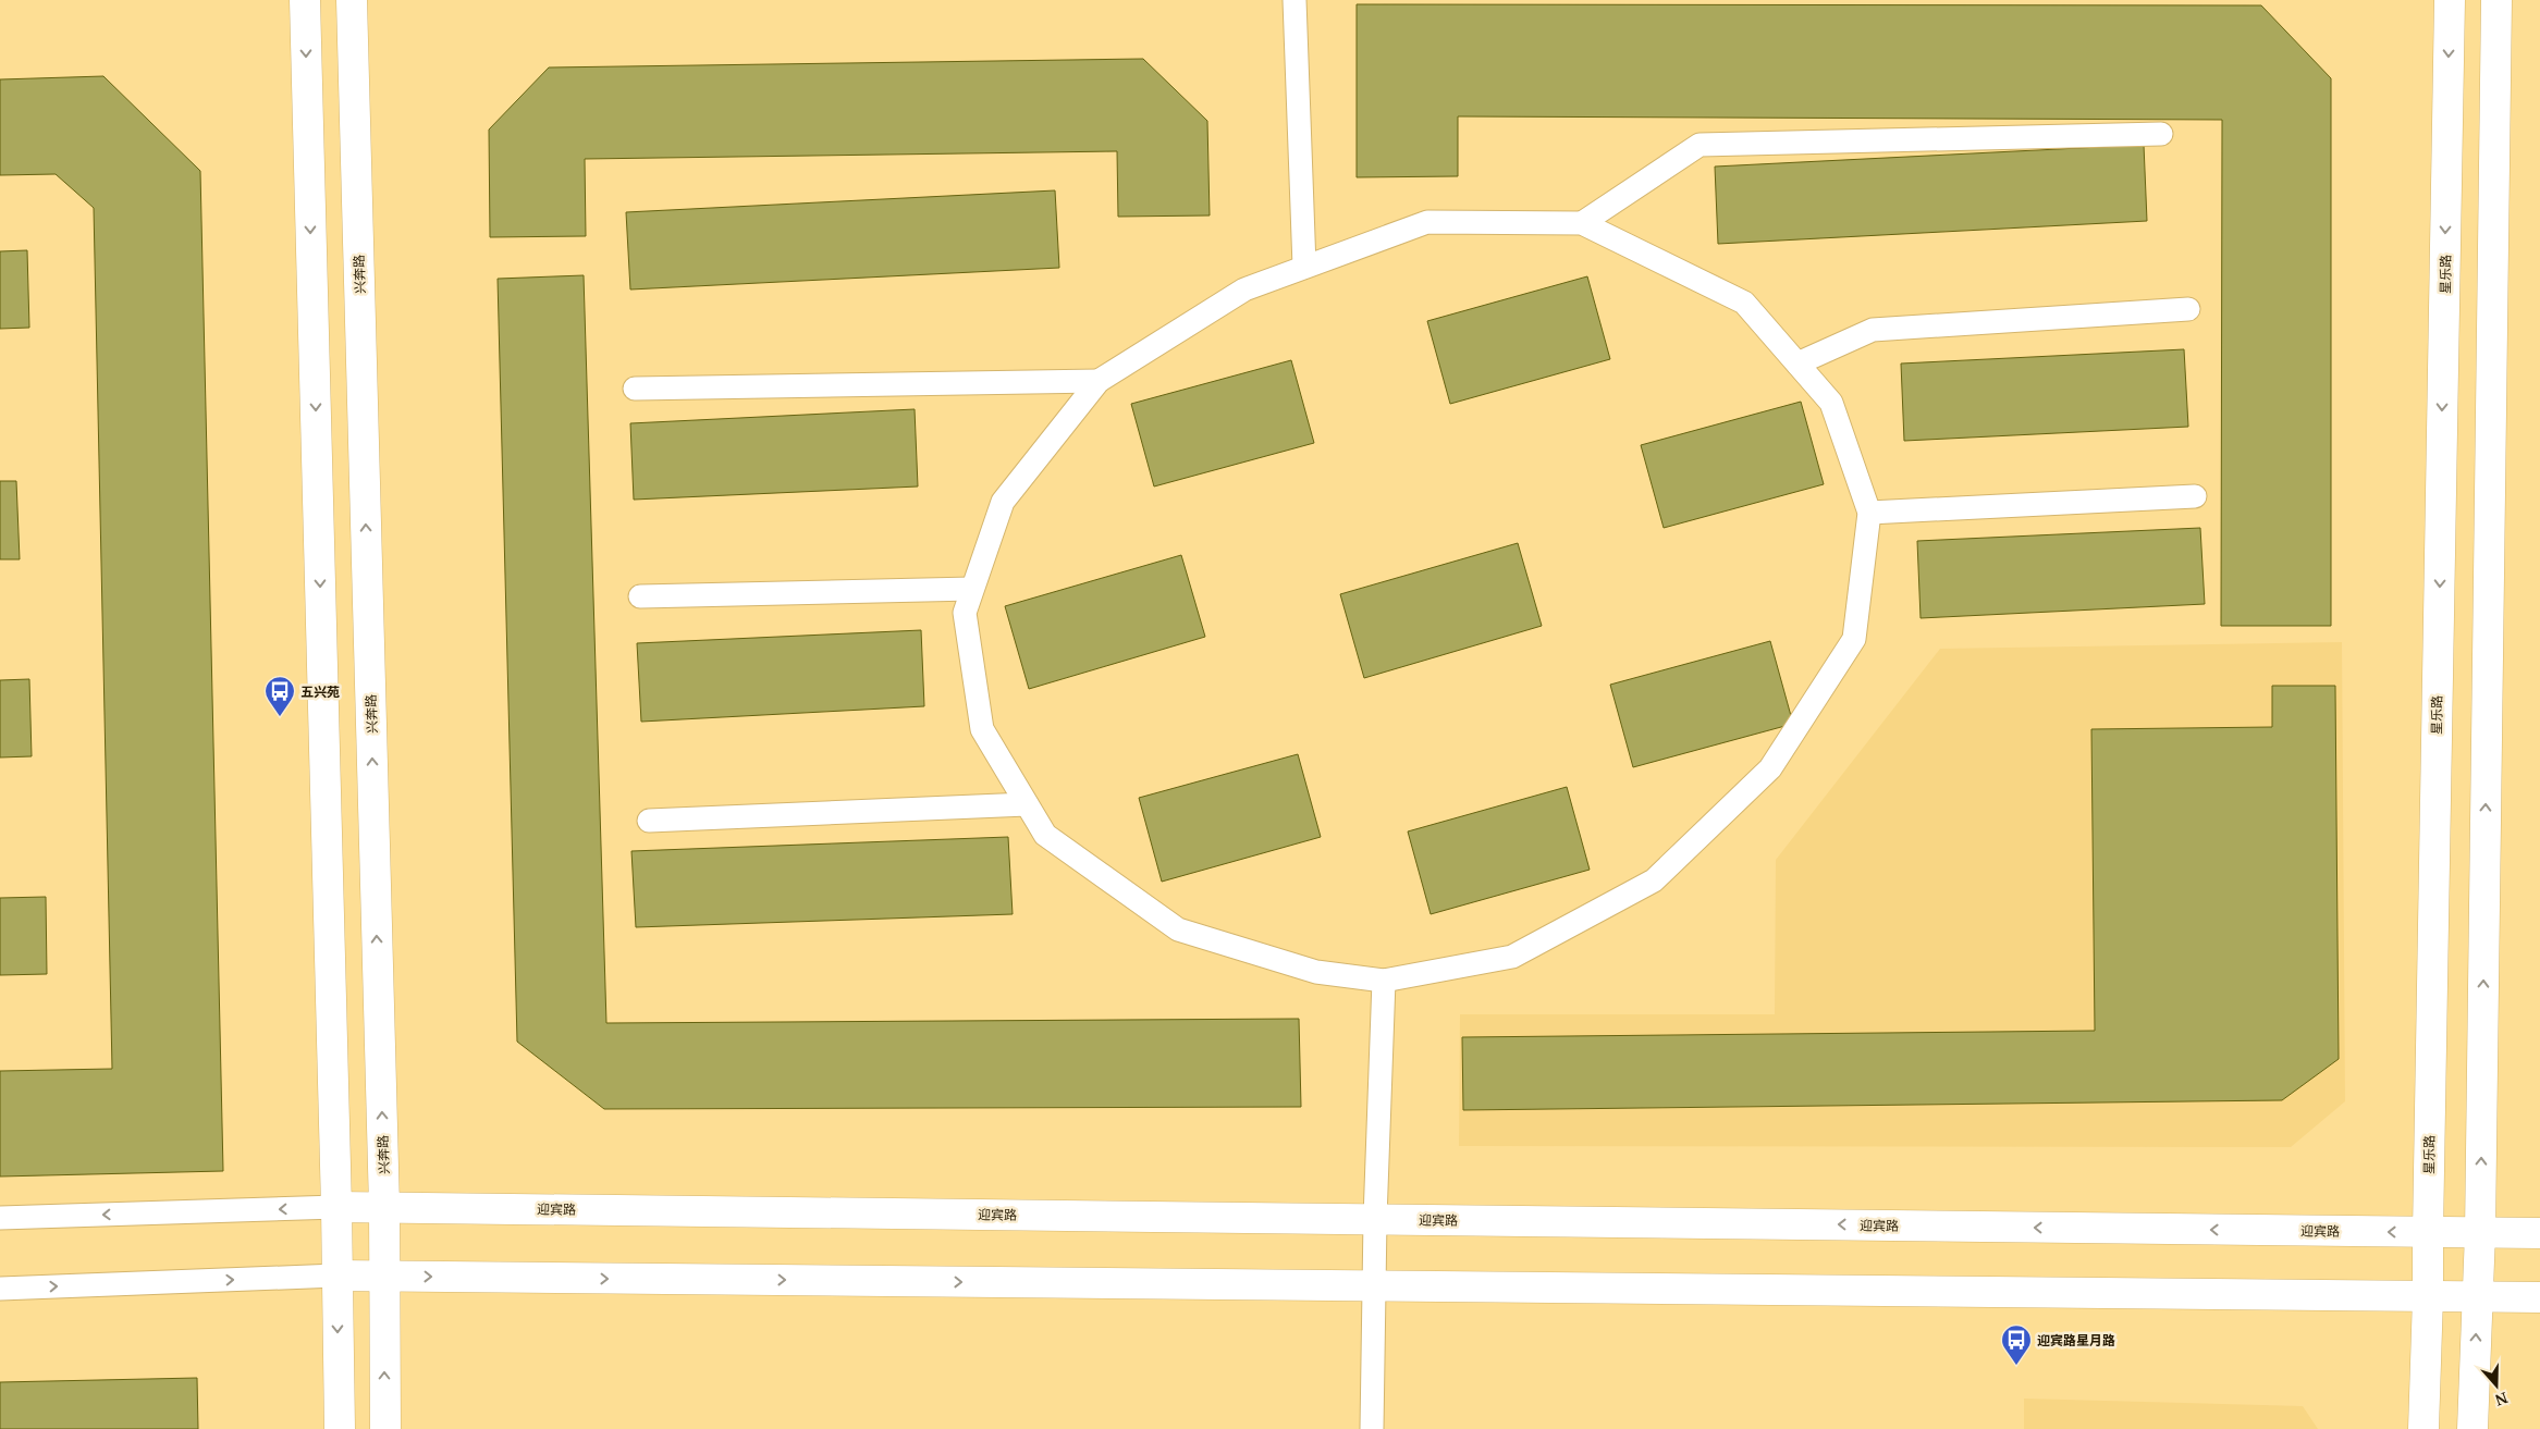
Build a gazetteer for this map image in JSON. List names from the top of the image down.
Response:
{
  "streets": {
    "street": ["兴奔路", "星乐路", "迎宾路"]
  },
  "crossings": [
    ["兴奔路", "迎宾路"],
    ["星乐路", "迎宾路"]
  ],
  "places": {
    "bus stop": ["五兴苑", "迎宾路星月路"]
  },
  "north": "bottom"
}
